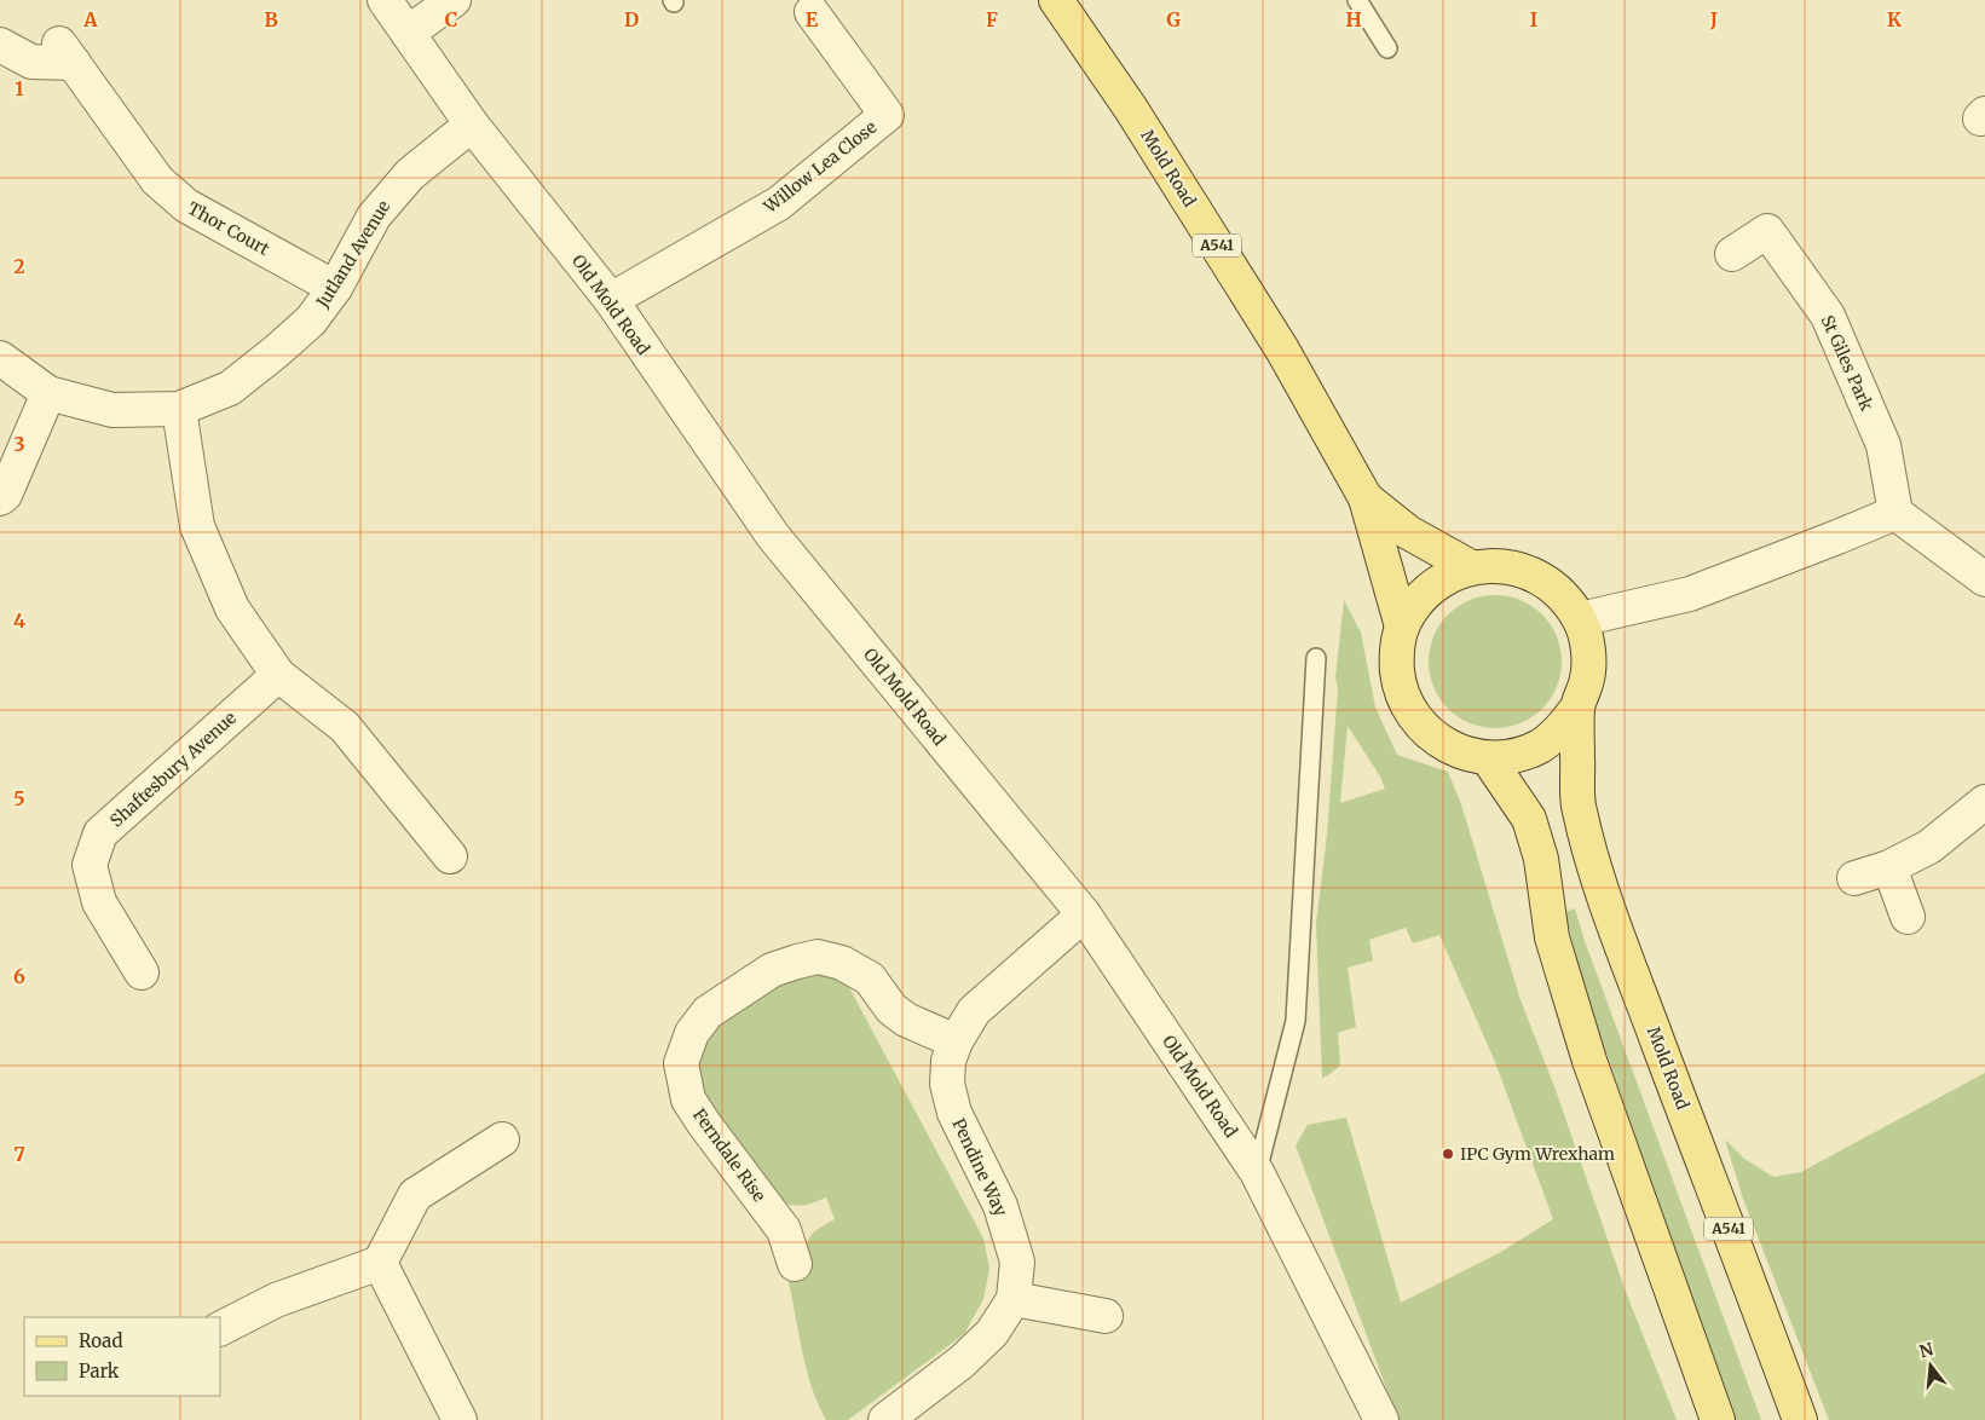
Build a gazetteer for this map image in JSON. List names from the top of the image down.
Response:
{
  "streets": {
    "main road": ["Mold Road", "A541"],
    "street": [
      "Willow Lea Close",
      "Thor Court",
      "Jutland Avenue",
      "Old Mold Road",
      "St Giles Park",
      "Shaftesbury Avenue",
      "Ferndale Rise",
      "Pendine Way"
    ]
  },
  "crossings": [
    ["Willow Lea Close", "Old Mold Road"],
    ["Thor Court", "Jutland Avenue"],
    ["Jutland Avenue", "Old Mold Road"],
    ["Old Mold Road", "Pendine Way"],
    ["Ferndale Rise", "Pendine Way"]
  ],
  "places": ["IPC Gym Wrexham"],
  "legend": ["Road", "Park"],
  "north": "top",
  "grid": {
    "columns": [
      "A",
      "B",
      "C",
      "D",
      "E",
      "F",
      "G",
      "H",
      "I",
      "J",
      "K"
    ],
    "rows": [
      "1",
      "2",
      "3",
      "4",
      "5",
      "6",
      "7"
    ]
  }
}
